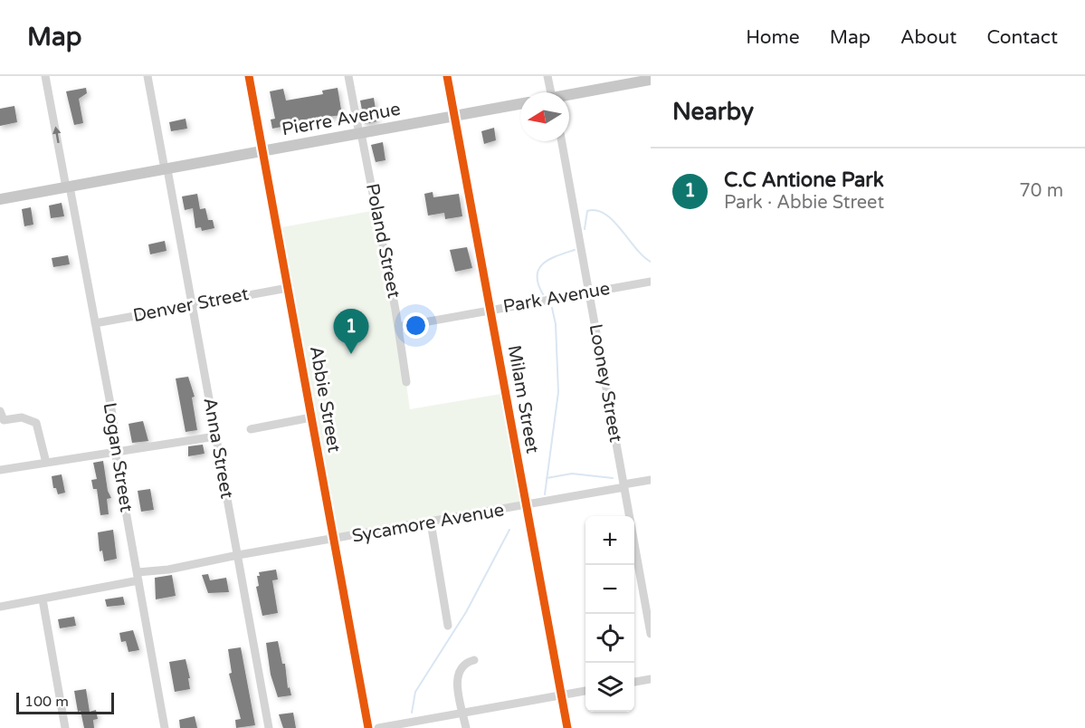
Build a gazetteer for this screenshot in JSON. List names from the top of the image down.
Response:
{
  "streets": {
    "main road": ["Pierre Avenue"],
    "street": [
      "Poland Street",
      "Park Avenue",
      "Denver Street",
      "Looney Street",
      "Abbie Street",
      "Milam Street",
      "Anna Street",
      "Logan Street",
      "Sycamore Avenue"
    ]
  },
  "crossings": [
    ["Pierre Avenue", "Poland Street"],
    ["Pierre Avenue", "Abbie Street"],
    ["Pierre Avenue", "Milam Street"],
    ["Pierre Avenue", "Anna Street"],
    ["Pierre Avenue", "Logan Street"],
    ["Poland Street", "Park Avenue"],
    ["Park Avenue", "Looney Street"],
    ["Park Avenue", "Milam Street"],
    ["Denver Street", "Abbie Street"],
    ["Denver Street", "Anna Street"],
    ["Denver Street", "Logan Street"],
    ["Looney Street", "Sycamore Avenue"],
    ["Abbie Street", "Sycamore Avenue"],
    ["Milam Street", "Sycamore Avenue"],
    ["Anna Street", "Sycamore Avenue"],
    ["Logan Street", "Sycamore Avenue"]
  ],
  "scale_bar": "100 m",
  "north": "left",
  "page": {
    "header": "Map",
    "nav": [
      "Home",
      "Map",
      "About",
      "Contact"
    ],
    "heading": "Nearby",
    "list": [
      {
        "mark": "1",
        "name": "C.C Antione Park",
        "note": "Park · Abbie Street",
        "value": "70 m"
      }
    ],
    "pins": "1",
    "map_buttons": ["+", "−"],
    "scale": "100 m"
  }
}
